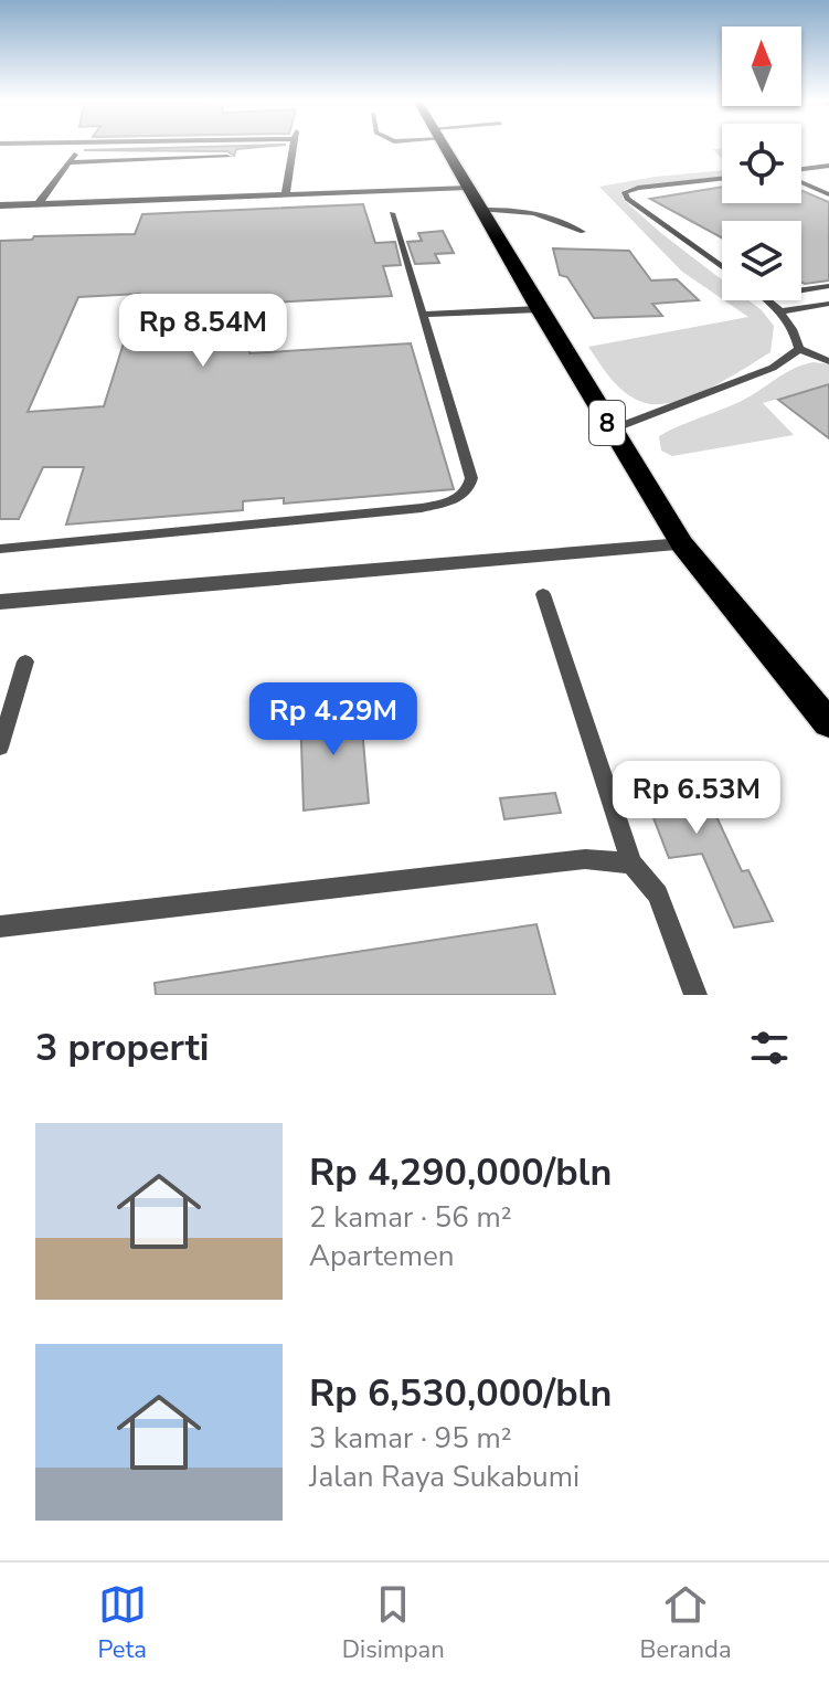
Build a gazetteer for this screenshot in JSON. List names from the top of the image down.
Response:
{
  "streets": {
    "highway": ["8"]
  },
  "north": "top",
  "page": {
    "price": ["Rp 8.54M", "Rp 4.29M", "Rp 6.53M"],
    "heading": "3 properti",
    "list": [
      {
        "name": "Rp 4,290,000/bln",
        "note": "2 kamar · 56 m² · Apartemen"
      },
      {
        "name": "Rp 6,530,000/bln",
        "note": "3 kamar · 95 m² · Jalan Raya Sukabumi"
      }
    ],
    "tabs": ["Peta", "Disimpan", "Beranda"]
  }
}
